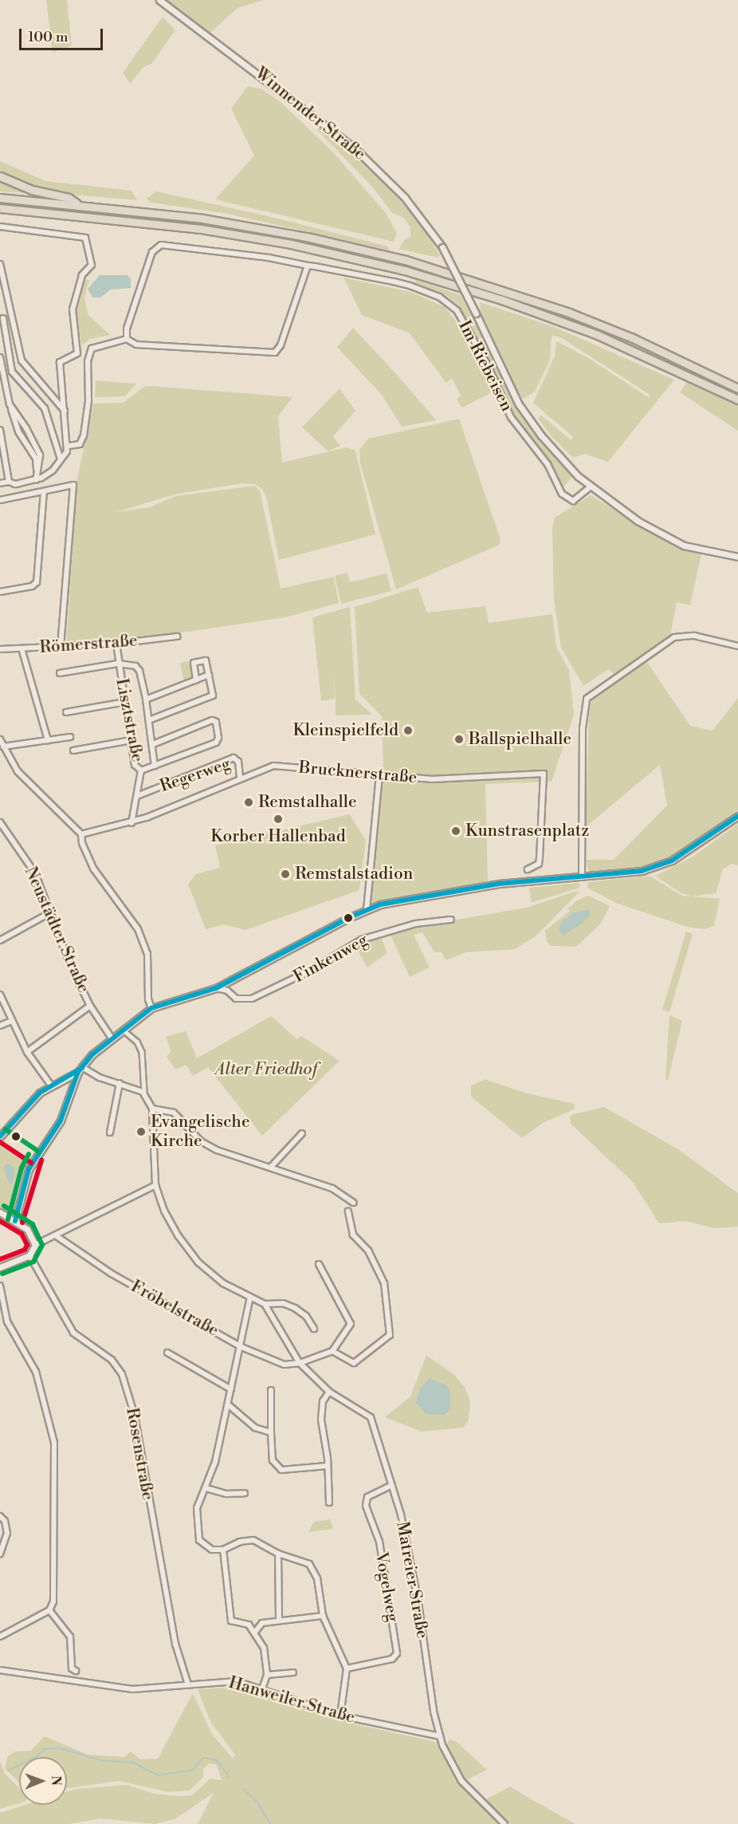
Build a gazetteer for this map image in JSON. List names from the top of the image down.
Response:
{
  "streets": {
    "street": [
      "Winnender Straße",
      "Im Riebeisen",
      "Römerstraße",
      "Lisztstraße",
      "Brucknerstraße",
      "Regerweg",
      "Neustädter Straße",
      "Finkenweg",
      "Fröbelstraße",
      "Rosenstraße",
      "Matreier Straße",
      "Vogelweg",
      "Hanweiler Straße"
    ]
  },
  "crossings": [
    ["Winnender Straße", "Im Riebeisen"],
    ["Römerstraße", "Lisztstraße"],
    ["Lisztstraße", "Brucknerstraße"],
    ["Lisztstraße", "Regerweg"],
    ["Brucknerstraße", "Regerweg"],
    ["Rosenstraße", "Hanweiler Straße"],
    ["Matreier Straße", "Vogelweg"],
    ["Matreier Straße", "Hanweiler Straße"]
  ],
  "parks": ["Alter Friedhof"],
  "places": [
    "Kleinspielfeld",
    "Ballspielhalle",
    "Remstalhalle",
    "Korber Hallenbad",
    "Kunstrasenplatz",
    "Remstalstadion",
    "Evangelische Kirche"
  ],
  "scale_bar": "100 m",
  "north": "right"
}
